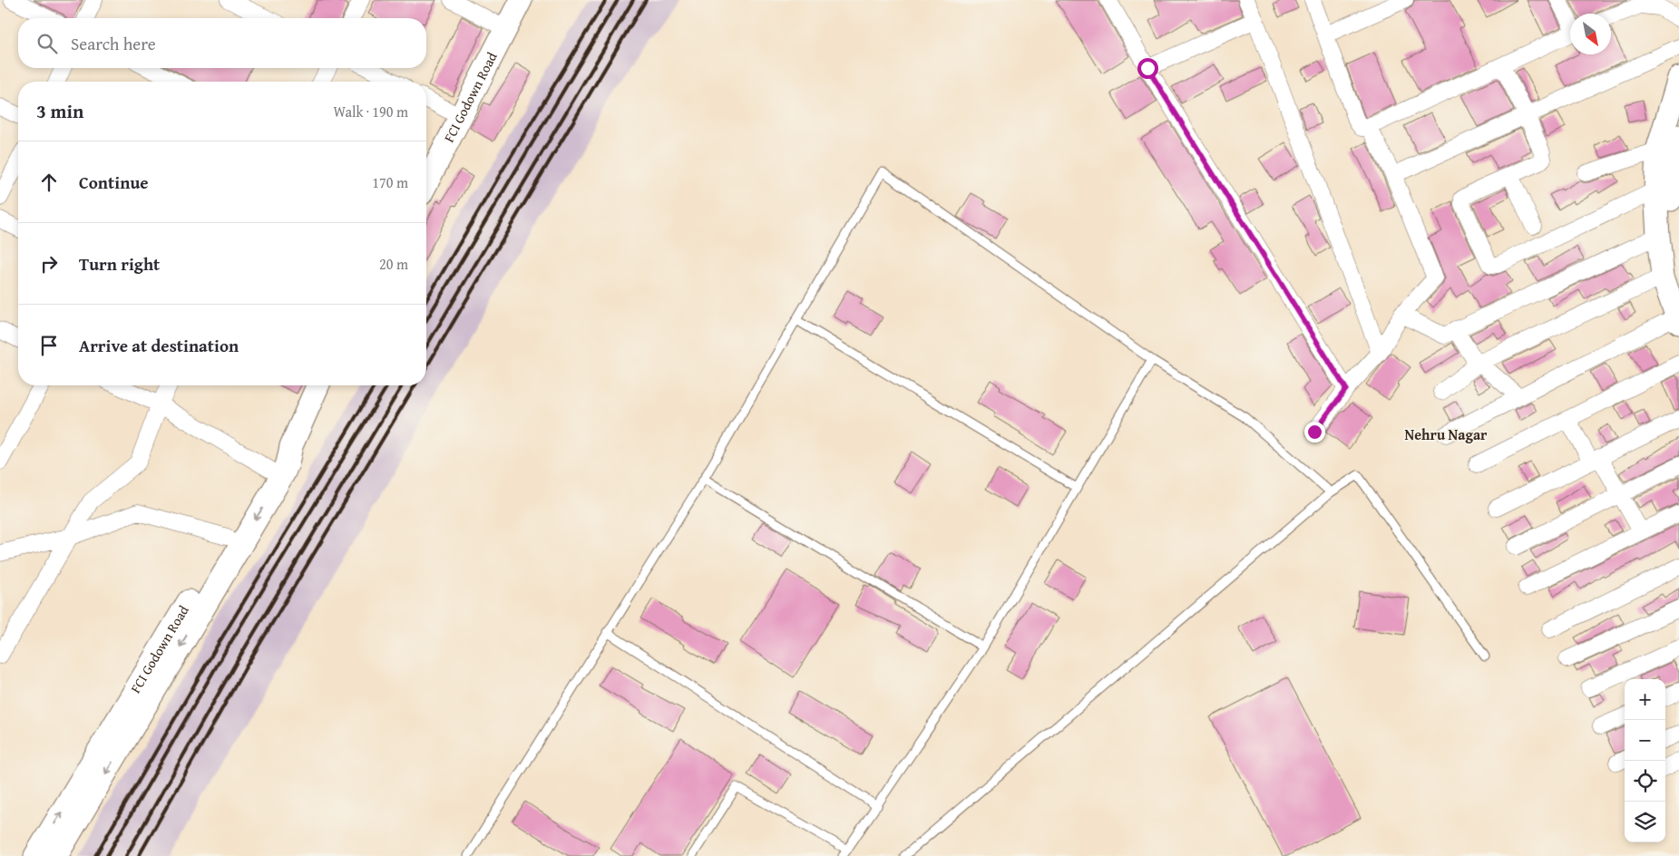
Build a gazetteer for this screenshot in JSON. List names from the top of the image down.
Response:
{
  "streets": {
    "street": ["FCI Godown Road"]
  },
  "districts": ["Nehru Nagar"],
  "north": "bottom right",
  "page": {
    "search": "Search here",
    "heading": ["3 min", "Walk · 190 m"],
    "list": [
      ["Continue", "170 m"],
      ["Turn right", "20 m"],
      "Arrive at destination"
    ],
    "map_buttons": ["+", "−"]
  }
}
